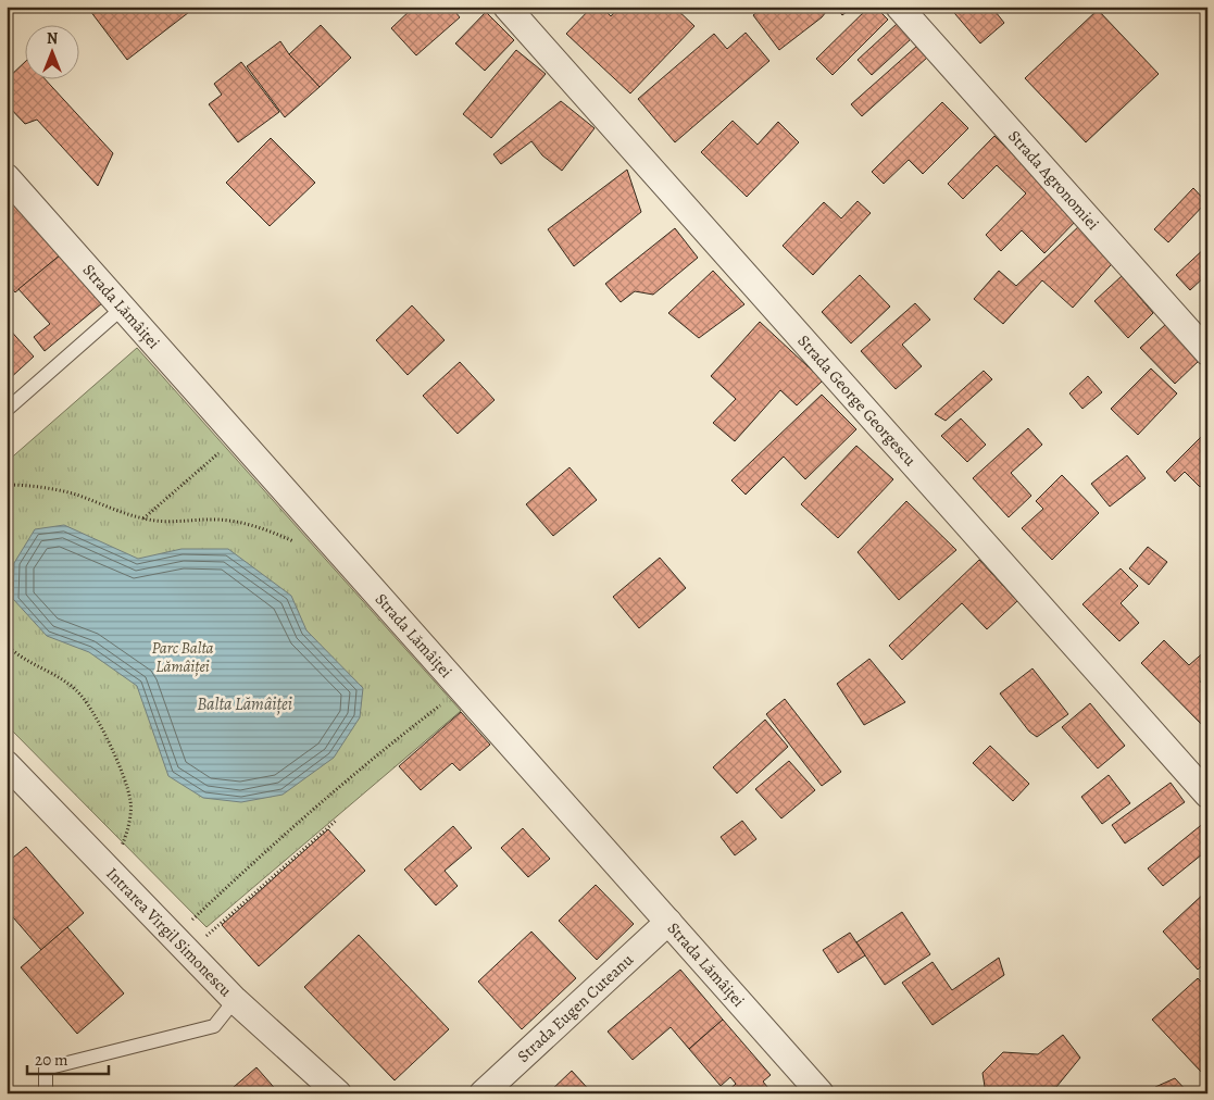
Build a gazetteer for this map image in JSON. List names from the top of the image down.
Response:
{
  "streets": {
    "street": [
      "Strada Agronomiei",
      "Strada Lămâiței",
      "Strada George Georgescu",
      "Intrarea Virgil Simonescu",
      "Strada Eugen Cuteanu"
    ]
  },
  "crossings": [
    ["Strada Lămâiței", "Strada Eugen Cuteanu"]
  ],
  "water": ["Balta Lămâiței"],
  "parks": ["Parc Balta Lămâiței"],
  "scale_bar": "20 m",
  "north": "top"
}
